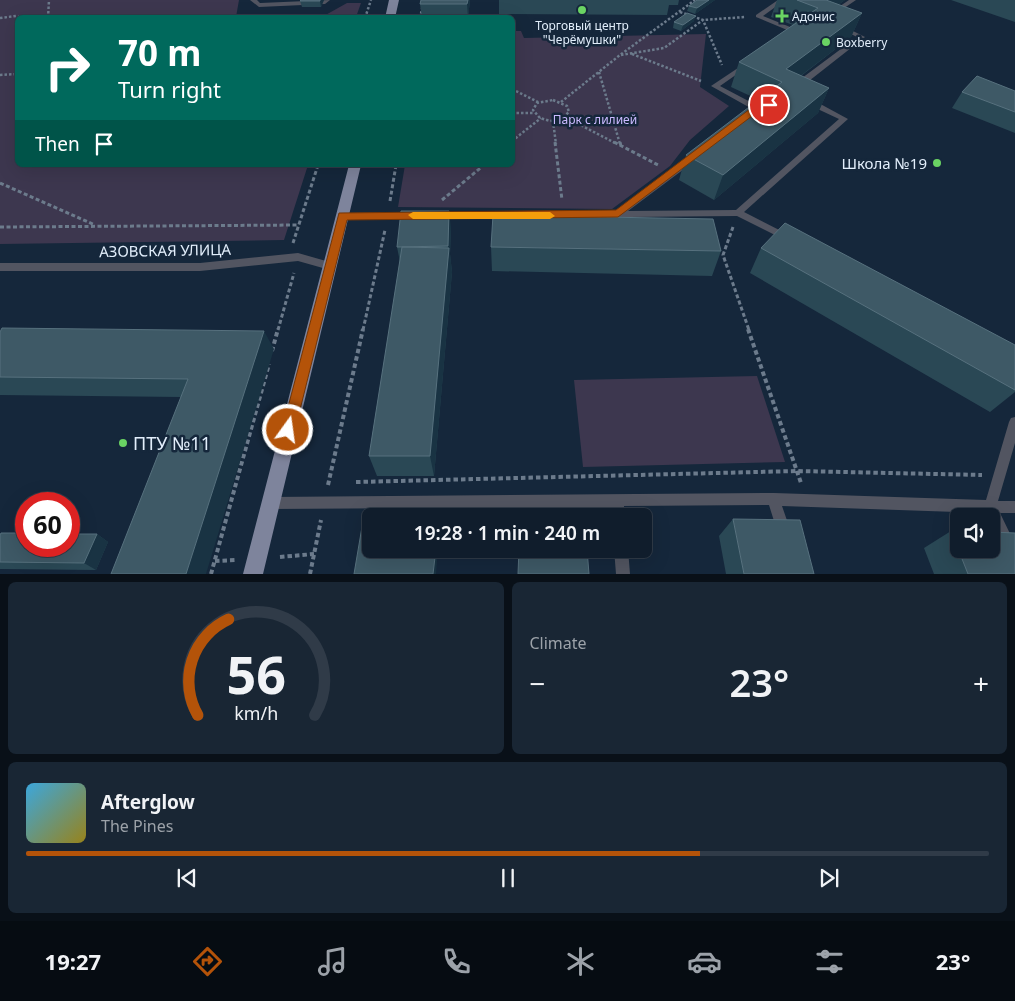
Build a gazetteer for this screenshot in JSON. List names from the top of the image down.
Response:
{
  "streets": {
    "lane": ["АЗОВСКАЯ УЛИЦА"]
  },
  "parks": ["Парк с лилией"],
  "places": {
    "other": [
      "Торговый центр \"Черёмушки\"",
      "Boxberry",
      "Школа №19",
      "ПТУ №11"
    ],
    "health": ["Адонис"]
  },
  "page": {
    "turn": ["70 m", "Turn right"],
    "then": "Then",
    "limit": "60",
    "trip": "19:28 · 1 min · 240 m",
    "tile": "Climate",
    "heat": ["−", "23°", "+"],
    "song": ["Afterglow", "The Pines"],
    "tabs": ["19:27", "23°"],
    "gauge": ["56", "km/h"]
  }
}
